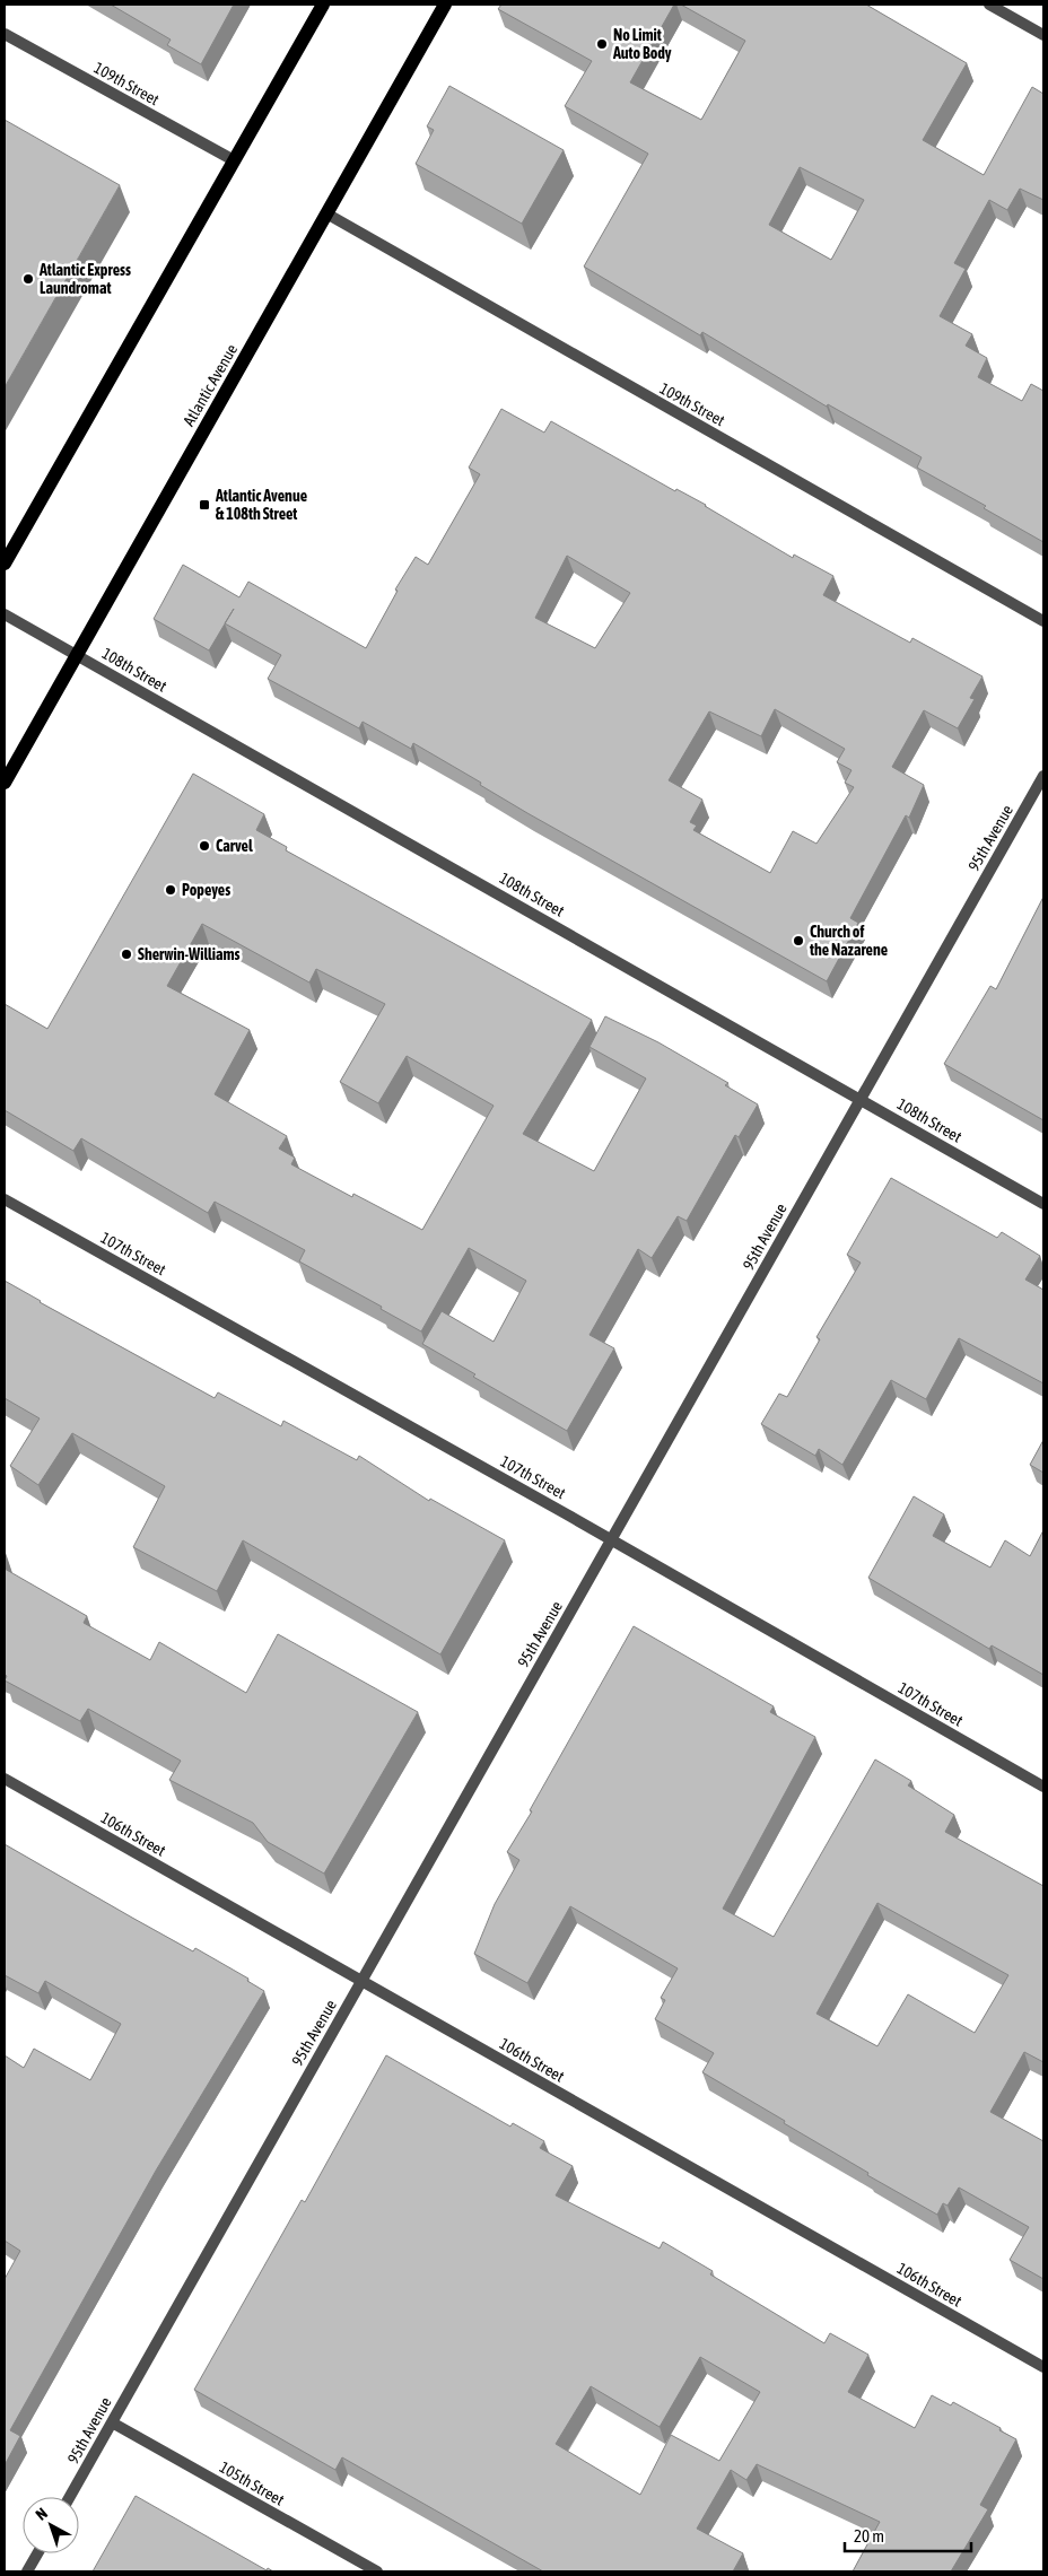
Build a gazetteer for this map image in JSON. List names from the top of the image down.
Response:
{
  "streets": {
    "main road": ["Atlantic Avenue"],
    "street": [
      "109th Street",
      "108th Street",
      "95th Avenue",
      "107th Street",
      "106th Street",
      "105th Street"
    ]
  },
  "crossings": [
    ["109th Street", "Atlantic Avenue"],
    ["Atlantic Avenue", "108th Street"],
    ["108th Street", "95th Avenue"],
    ["95th Avenue", "107th Street"],
    ["95th Avenue", "106th Street"],
    ["95th Avenue", "105th Street"]
  ],
  "places": {
    "other": [
      "No Limit Auto Body",
      "Atlantic Express Laundromat",
      "Carvel",
      "Popeyes",
      "Church of the Nazarene",
      "Sherwin-Williams"
    ],
    "transit": ["Atlantic Avenue & 108th Street"]
  },
  "scale_bar": "20 m",
  "north": "top left"
}
